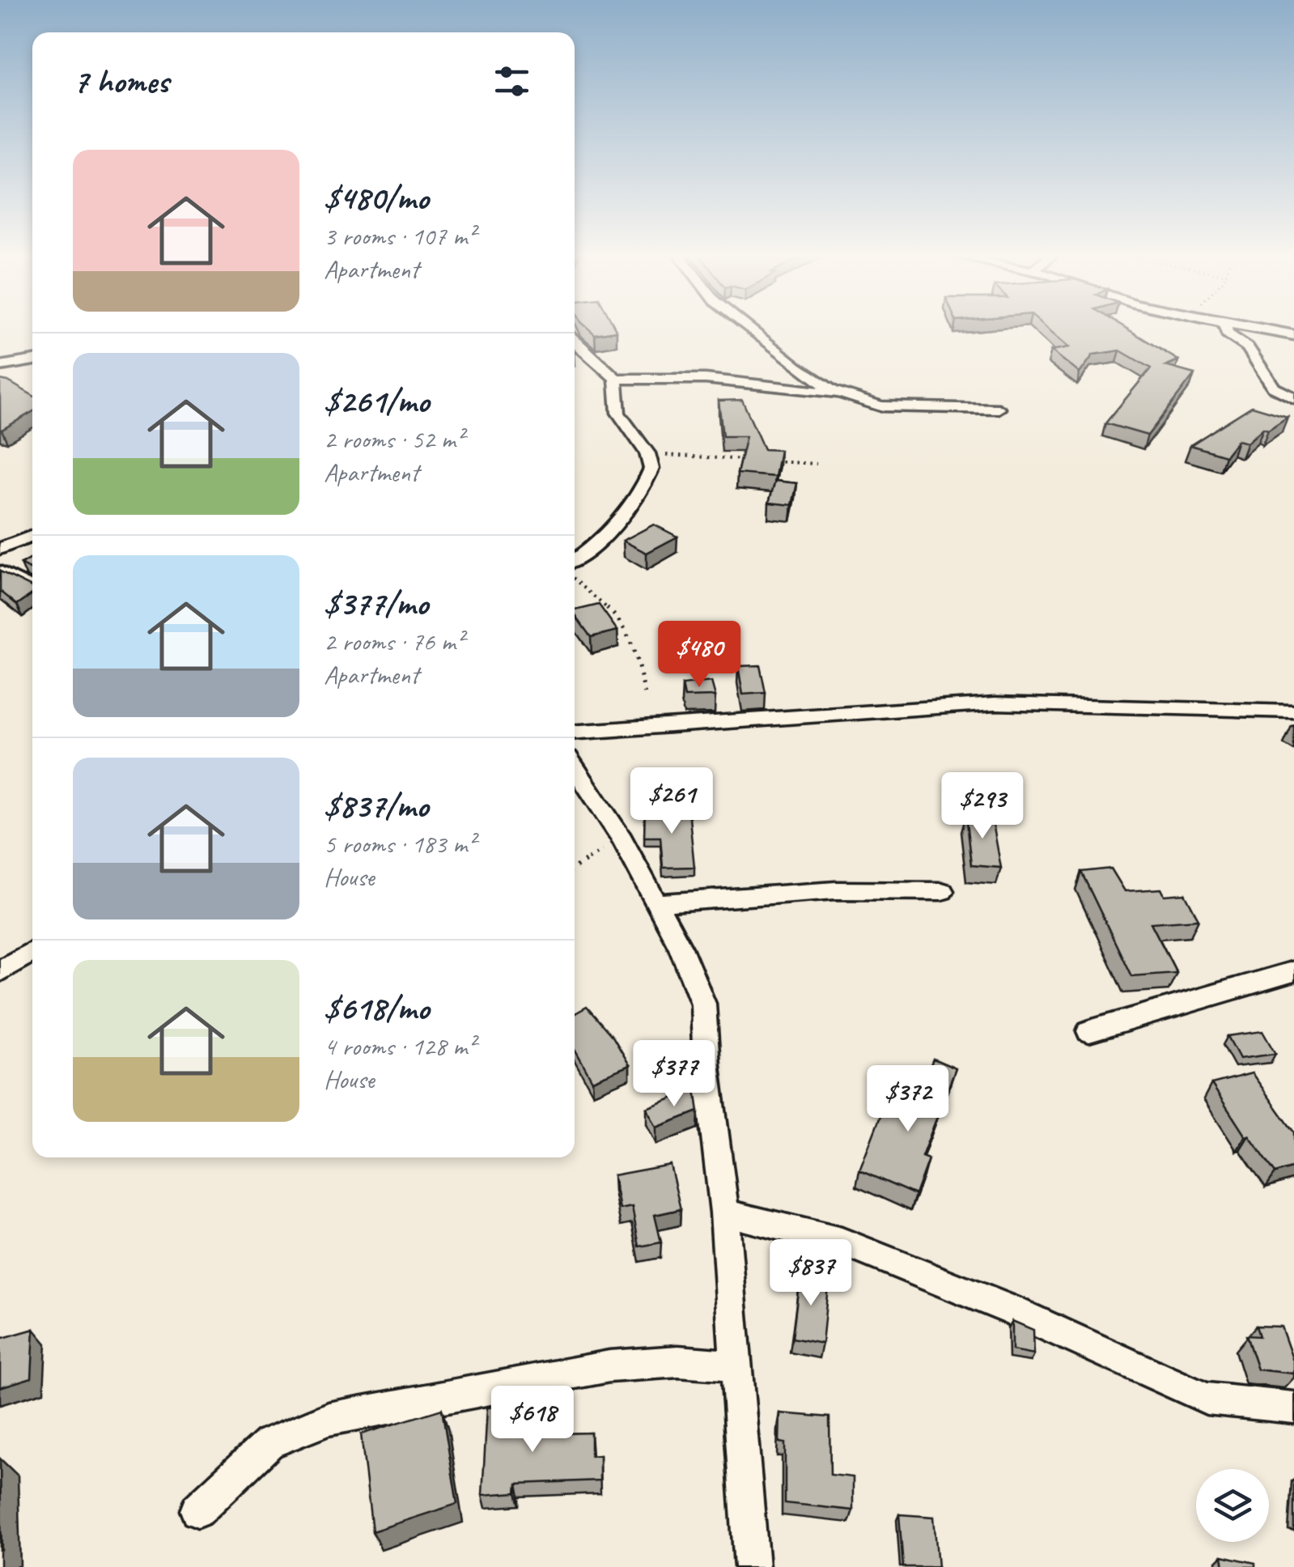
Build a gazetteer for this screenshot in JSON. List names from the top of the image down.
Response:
{
  "page": {
    "heading": "7 homes",
    "list": [
      {
        "name": "$480/mo",
        "note": "3 rooms · 107 m² · Apartment"
      },
      {
        "name": "$261/mo",
        "note": "2 rooms · 52 m² · Apartment"
      },
      {
        "name": "$377/mo",
        "note": "2 rooms · 76 m² · Apartment"
      },
      {
        "name": "$837/mo",
        "note": "5 rooms · 183 m² · House"
      },
      {
        "name": "$618/mo",
        "note": "4 rooms · 128 m² · House"
      }
    ],
    "price": [
      "$480",
      "$261",
      "$293",
      "$377",
      "$372",
      "$837",
      "$618"
    ]
  }
}
